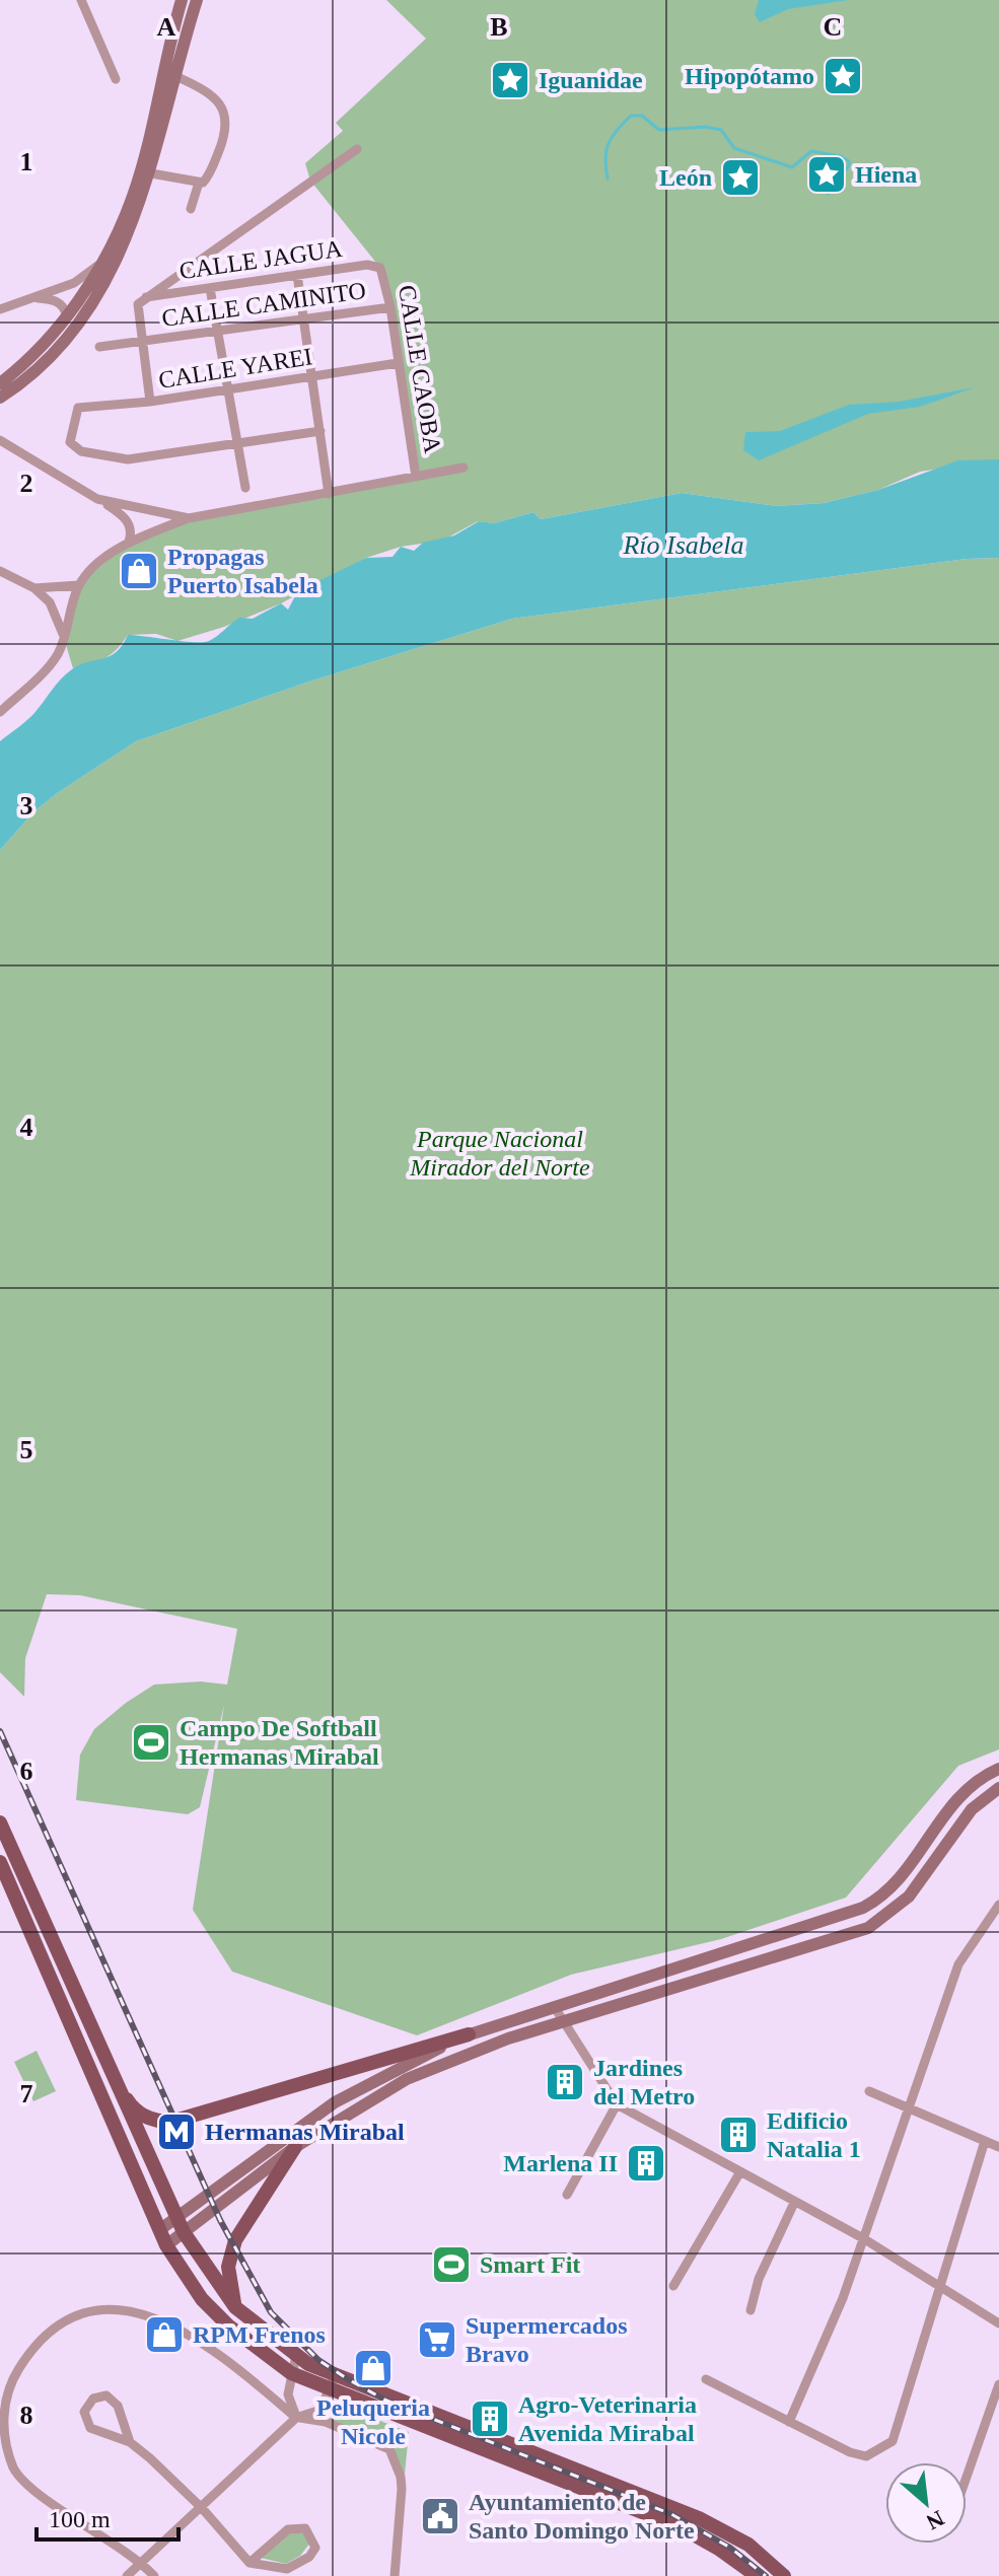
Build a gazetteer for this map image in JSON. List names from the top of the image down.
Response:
{
  "streets": {
    "street": [
      "CALLE JAGUA",
      "CALLE CAMINITO",
      "CALLE YAREI",
      "CALLE CAOBA"
    ]
  },
  "crossings": [
    ["CALLE JAGUA", "CALLE CAOBA"],
    ["CALLE CAMINITO", "CALLE CAOBA"],
    ["CALLE YAREI", "CALLE CAOBA"]
  ],
  "water": ["Río Isabela"],
  "parks": ["Parque Nacional Mirador del Norte"],
  "places": {
    "place": [
      "Hipopótamo",
      "Iguanidae",
      "Hiena",
      "León"
    ],
    "shop": ["Propagas Puerto Isabela", "RPM Frenos", "Peluqueria Nicole"],
    "sports": ["Campo De Softball Hermanas Mirabal", "Smart Fit"],
    "building": [
      "Jardines del Metro",
      "Edificio Natalia 1",
      "Marlena II",
      "Agro-Veterinaria Avenida Mirabal"
    ],
    "metro station": ["Hermanas Mirabal"],
    "supermarket": ["Supermercados Bravo"],
    "public building": ["Ayuntamiento de Santo Domingo Norte"]
  },
  "scale_bar": "100 m",
  "north": "bottom right",
  "grid": {
    "columns": ["A", "B", "C"],
    "rows": [
      "1",
      "2",
      "3",
      "4",
      "5",
      "6",
      "7",
      "8"
    ]
  }
}
